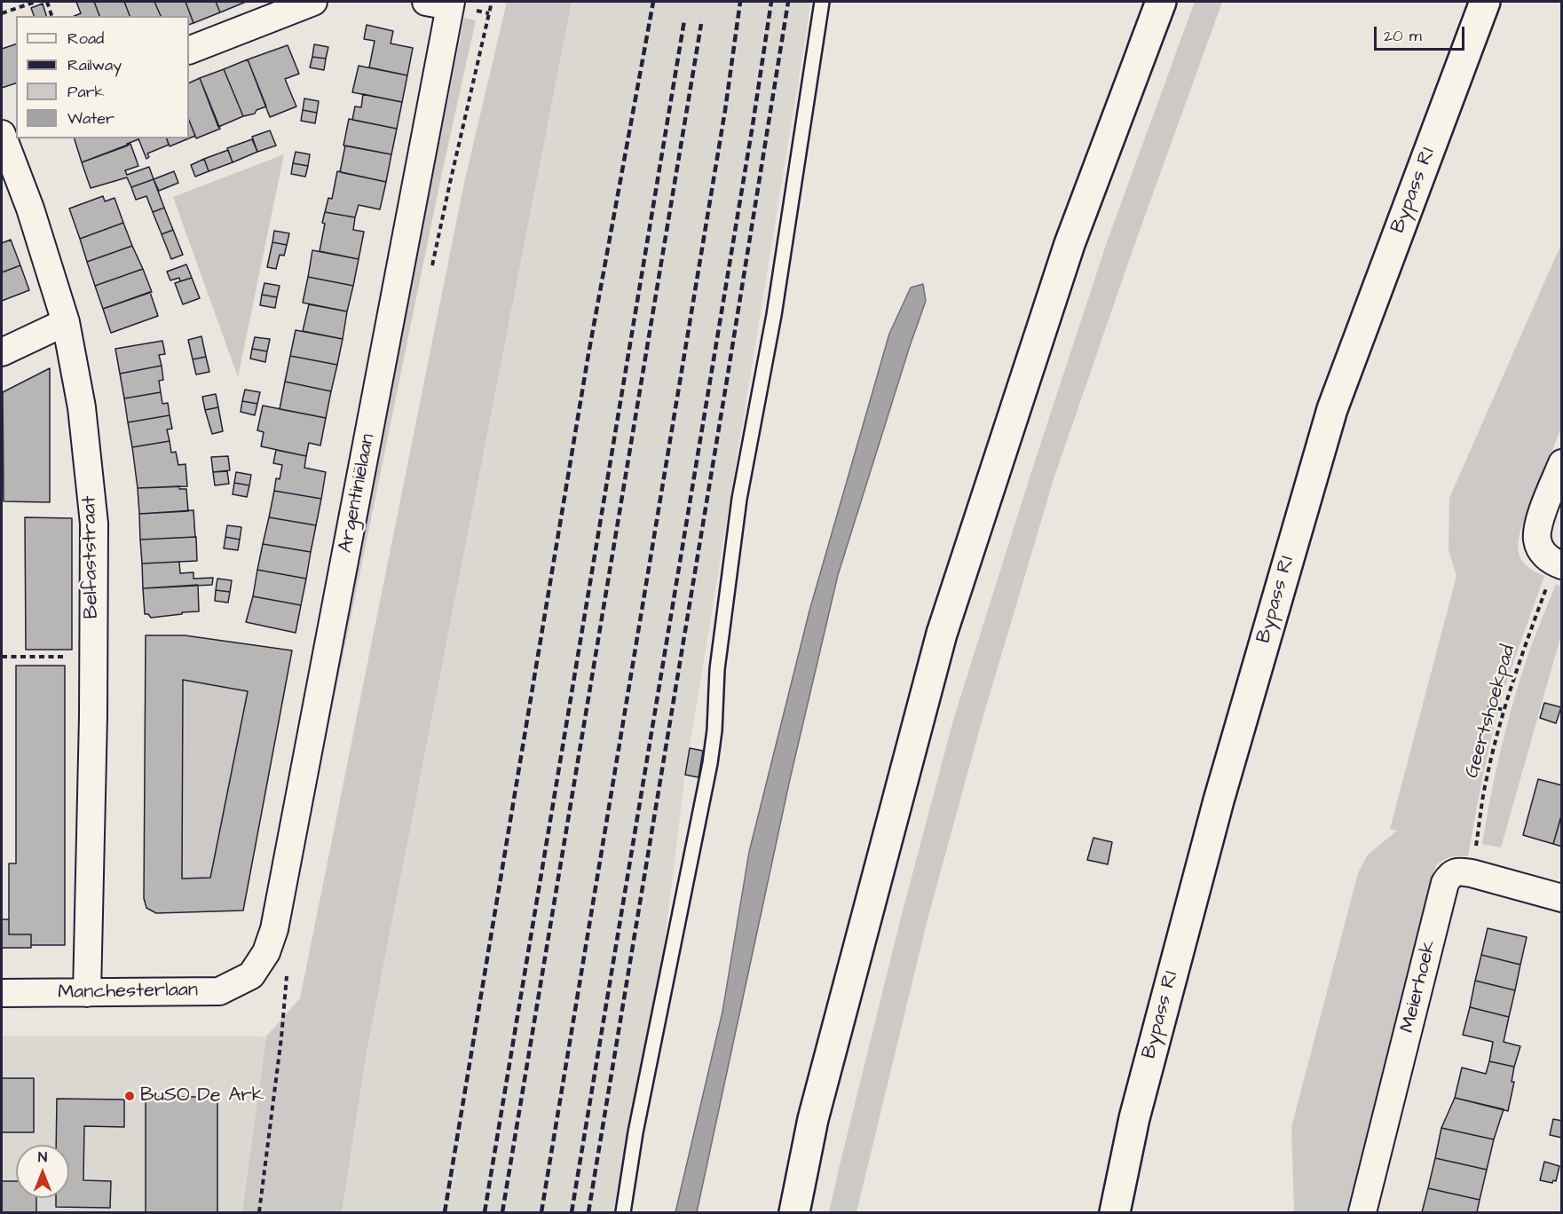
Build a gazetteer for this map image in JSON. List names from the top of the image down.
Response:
{
  "streets": {
    "highway": ["Bypass R1"],
    "street": [
      "Argentiniëlaan",
      "Belfaststraat",
      "Meierhoek",
      "Manchesterlaan"
    ],
    "path": ["Geertshoekpad"]
  },
  "crossings": [
    ["Argentiniëlaan", "Manchesterlaan"],
    ["Belfaststraat", "Manchesterlaan"],
    ["Geertshoekpad", "Meierhoek"]
  ],
  "places": ["BuSO De Ark"],
  "legend": [
    "Road",
    "Railway",
    "Park",
    "Water"
  ],
  "scale_bar": "20 m",
  "north": "top"
}
